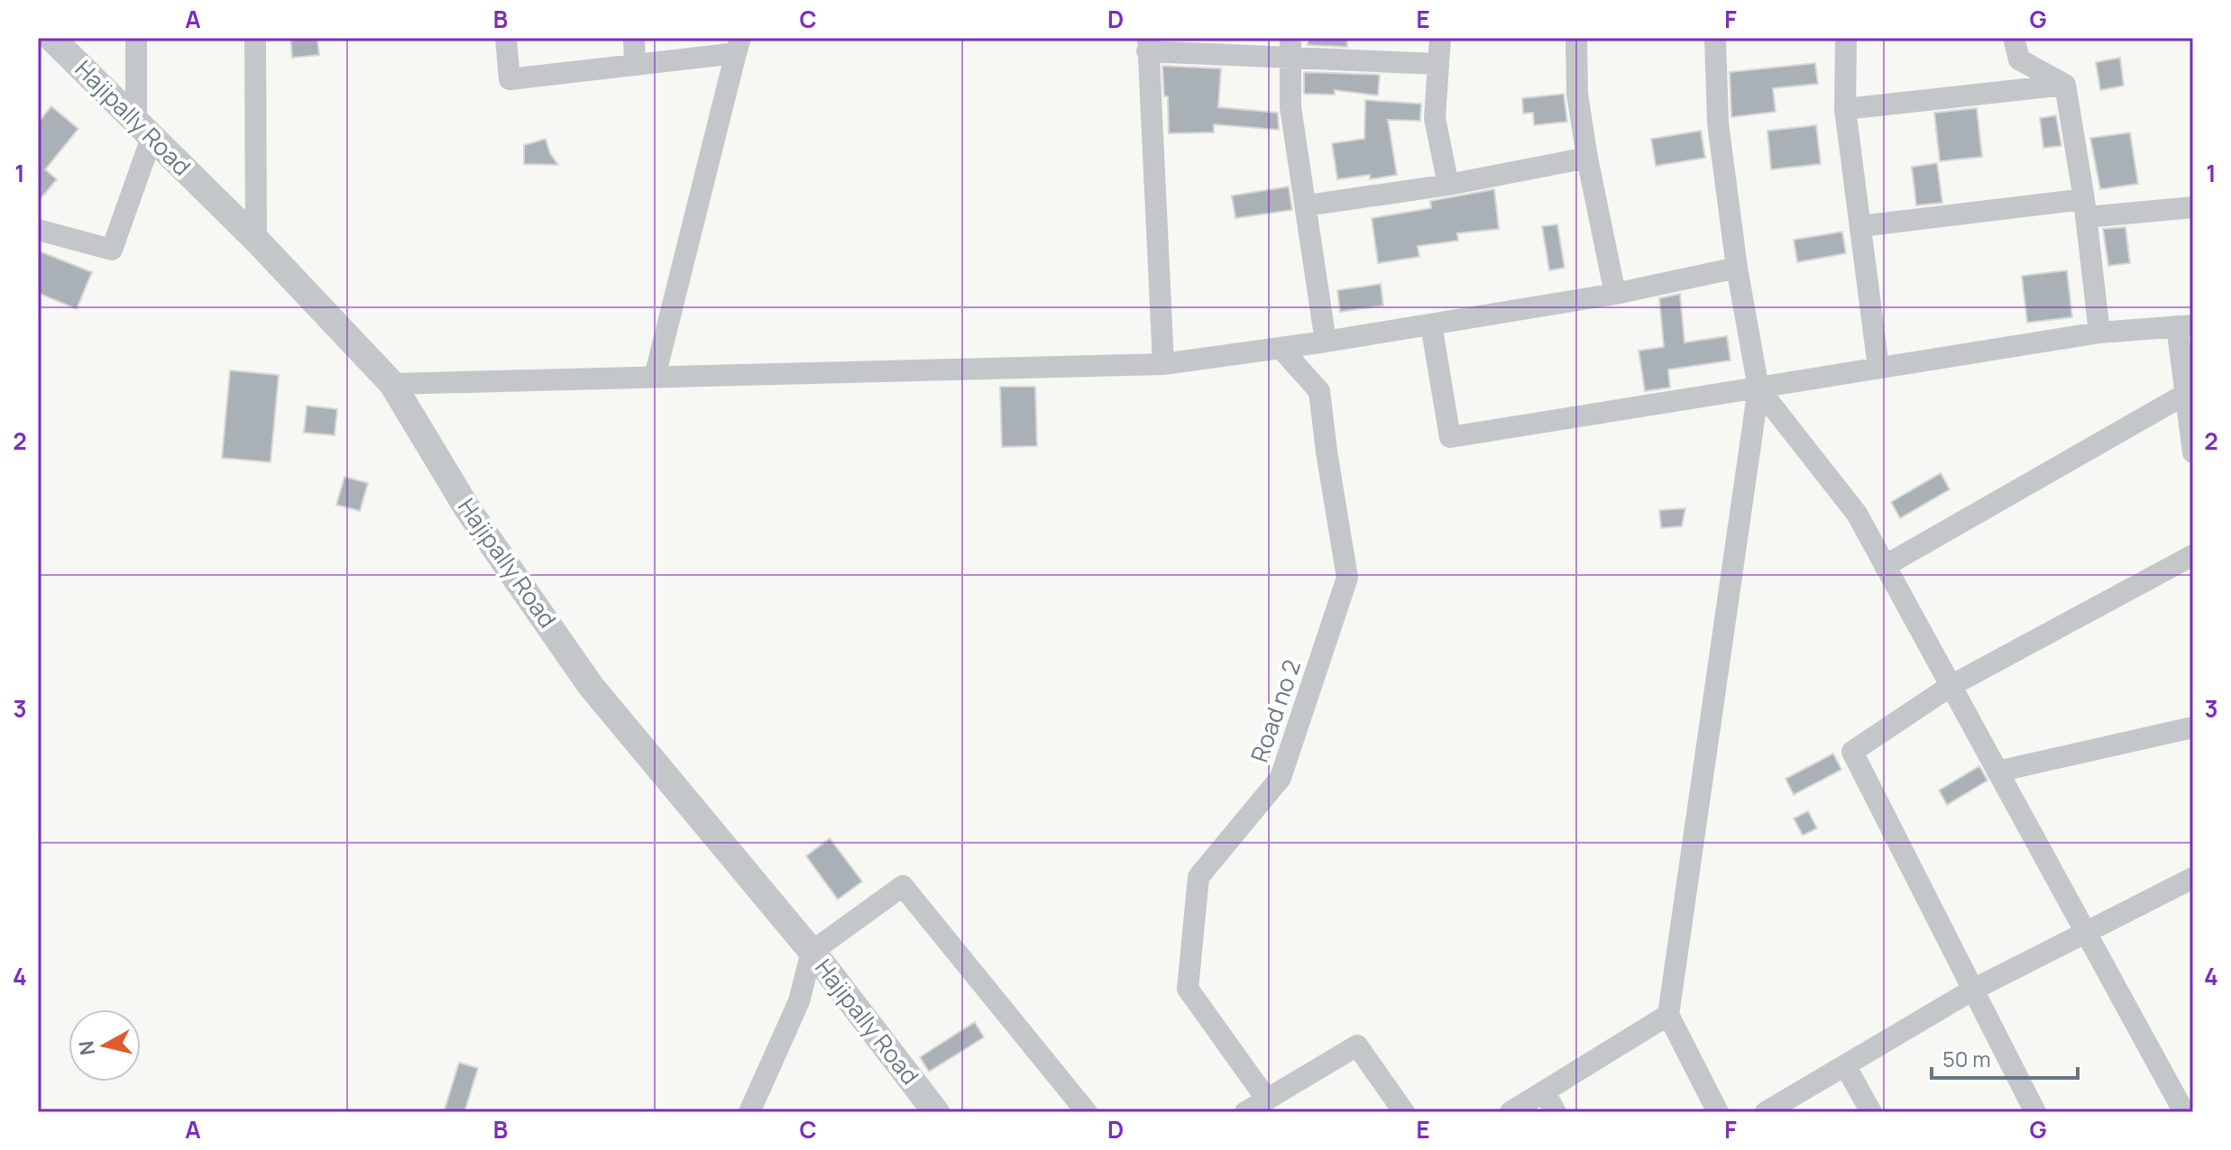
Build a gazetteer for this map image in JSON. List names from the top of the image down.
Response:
{
  "streets": {
    "street": ["Hajipally Road", "Road no 2"]
  },
  "scale_bar": "50 m",
  "north": "left",
  "grid": {
    "columns": [
      "A",
      "B",
      "C",
      "D",
      "E",
      "F",
      "G"
    ],
    "rows": [
      "1",
      "2",
      "3",
      "4"
    ]
  }
}
